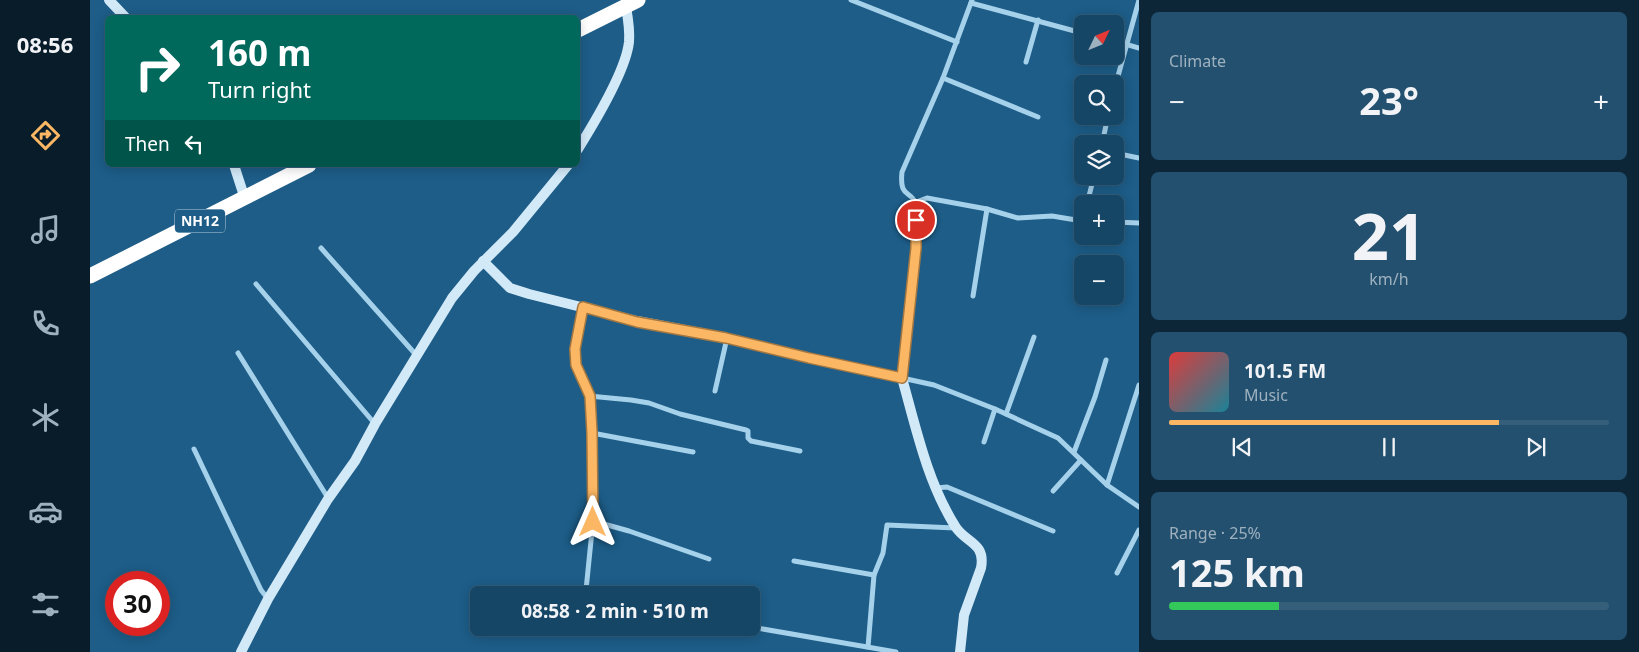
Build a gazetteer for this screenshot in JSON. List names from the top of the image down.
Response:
{
  "streets": {
    "highway": ["NH12"]
  },
  "north": "top right",
  "page": {
    "tabs": "08:56",
    "tile": [
      "Climate",
      ["21", "km/h"],
      ["Range · 25%", "125 km"]
    ],
    "map_buttons": ["+", "−"],
    "turn": ["160 m", "Turn right"],
    "heat": ["−", "23°", "+"],
    "then": "Then",
    "song": ["101.5 FM", "Music"],
    "limit": "30",
    "trip": "08:58 · 2 min · 510 m"
  }
}
